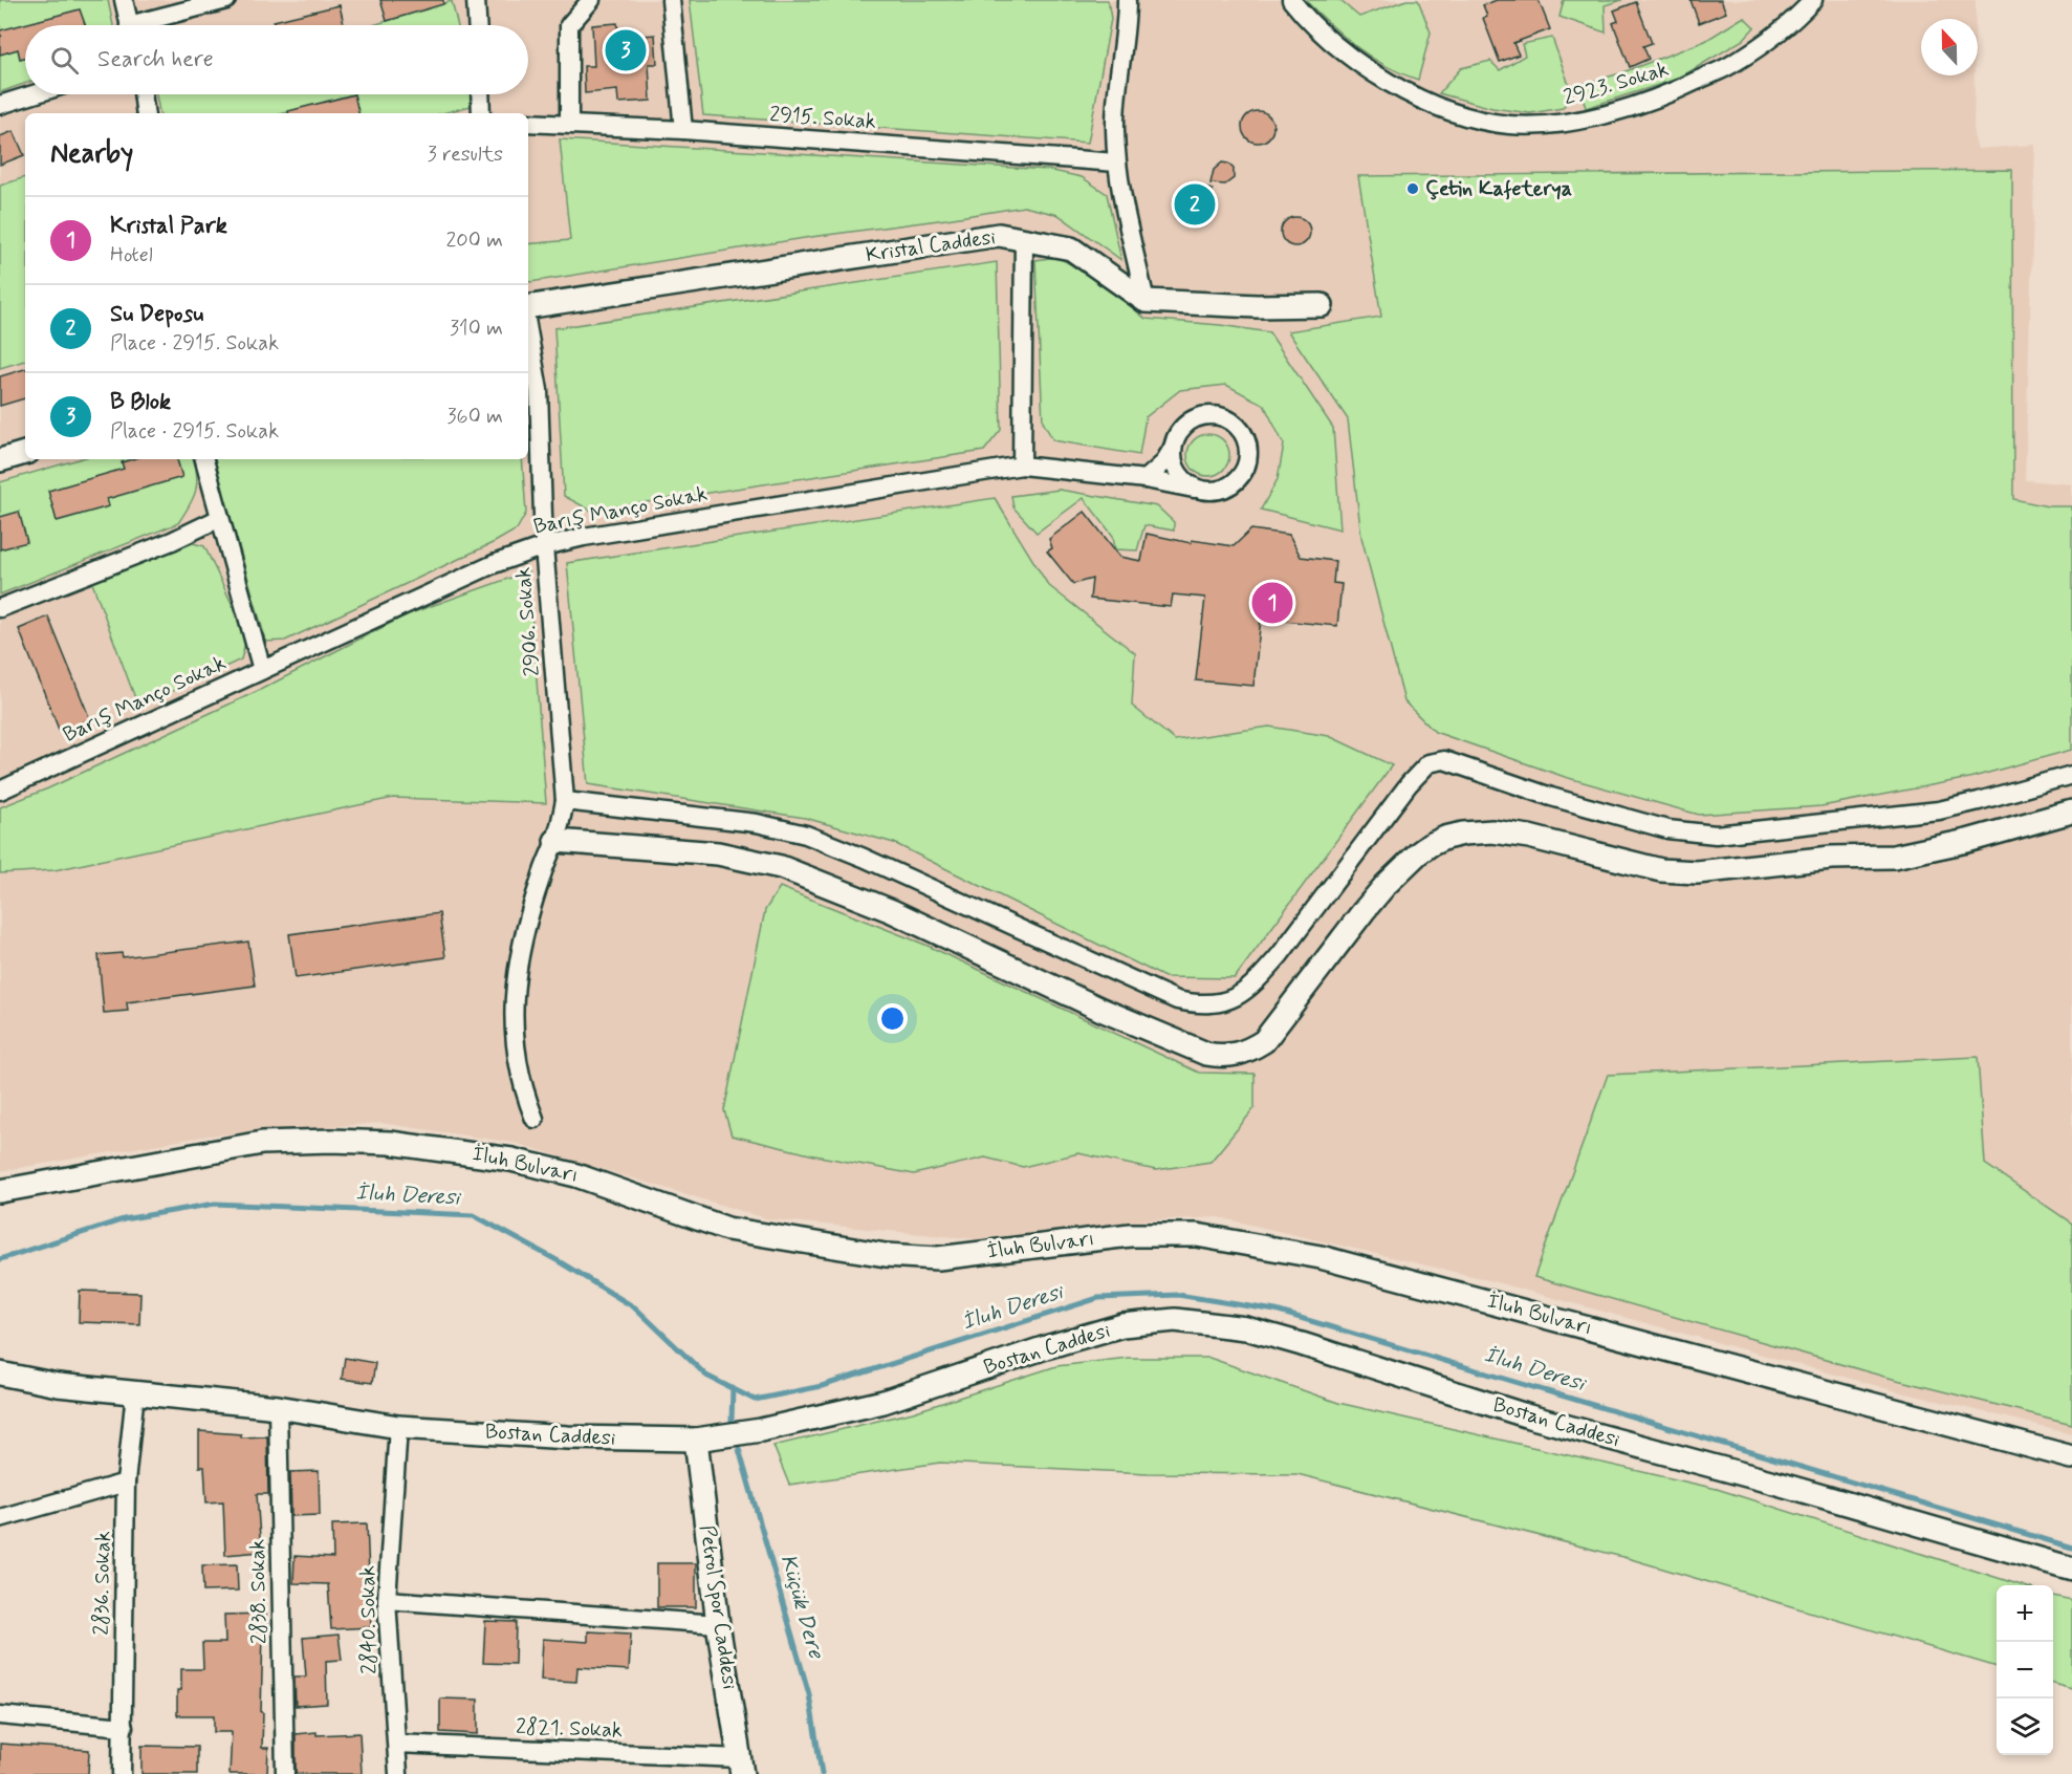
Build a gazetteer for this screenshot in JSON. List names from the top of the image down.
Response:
{
  "streets": {
    "street": [
      "2923. Sokak",
      "2915. Sokak",
      "Kristal Caddesi",
      "Barış Manço Sokak",
      "2906. Sokak",
      "İluh Bulvarı",
      "Bostan Caddesi",
      "2836. Sokak",
      "2838. Sokak",
      "Petrol Spor Caddesi",
      "2840. Sokak",
      "2821. Sokak"
    ]
  },
  "crossings": [
    ["Barış Manço Sokak", "2906. Sokak"],
    ["Bostan Caddesi", "2836. Sokak"],
    ["Bostan Caddesi", "2838. Sokak"],
    ["Bostan Caddesi", "Petrol Spor Caddesi"],
    ["Bostan Caddesi", "2840. Sokak"],
    ["Petrol Spor Caddesi", "2821. Sokak"],
    ["2840. Sokak", "2821. Sokak"]
  ],
  "water": ["İluh Deresi", "Küçük Dere"],
  "places": ["Çetin Kafeterya"],
  "north": "top",
  "page": {
    "search": "Search here",
    "pins": ["3", "2", "1"],
    "heading": ["Nearby", "3 results"],
    "list": [
      {
        "mark": "1",
        "name": "Kristal Park",
        "note": "Hotel",
        "value": "200 m"
      },
      {
        "mark": "2",
        "name": "Su Deposu",
        "note": "Place · 2915. Sokak",
        "value": "310 m"
      },
      {
        "mark": "3",
        "name": "B Blok",
        "note": "Place · 2915. Sokak",
        "value": "360 m"
      }
    ],
    "map_buttons": ["+", "−"]
  }
}
